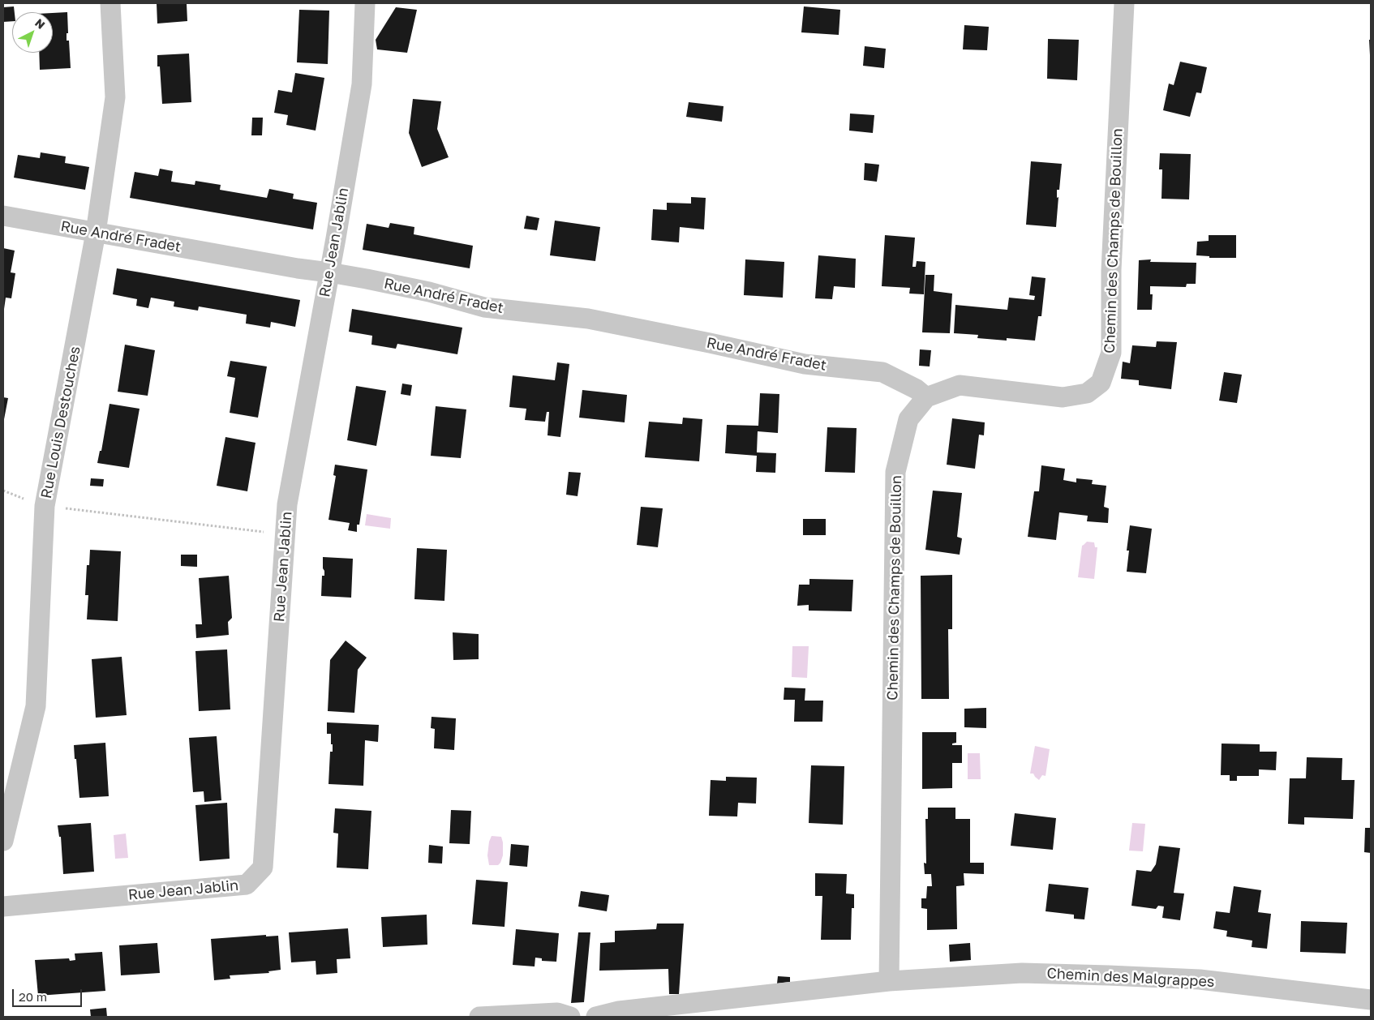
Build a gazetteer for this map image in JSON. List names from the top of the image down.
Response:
{
  "streets": {
    "street": [
      "Rue André Fradet",
      "Chemin des Champs de Bouillon",
      "Rue Jean Jablin",
      "Rue Louis Destouches",
      "Chemin des Malgrappes"
    ]
  },
  "crossings": [
    ["Rue André Fradet", "Chemin des Champs de Bouillon"],
    ["Rue André Fradet", "Rue Jean Jablin"],
    ["Rue André Fradet", "Rue Louis Destouches"],
    ["Chemin des Champs de Bouillon", "Chemin des Malgrappes"]
  ],
  "scale_bar": "20 m",
  "north": "top right"
}
